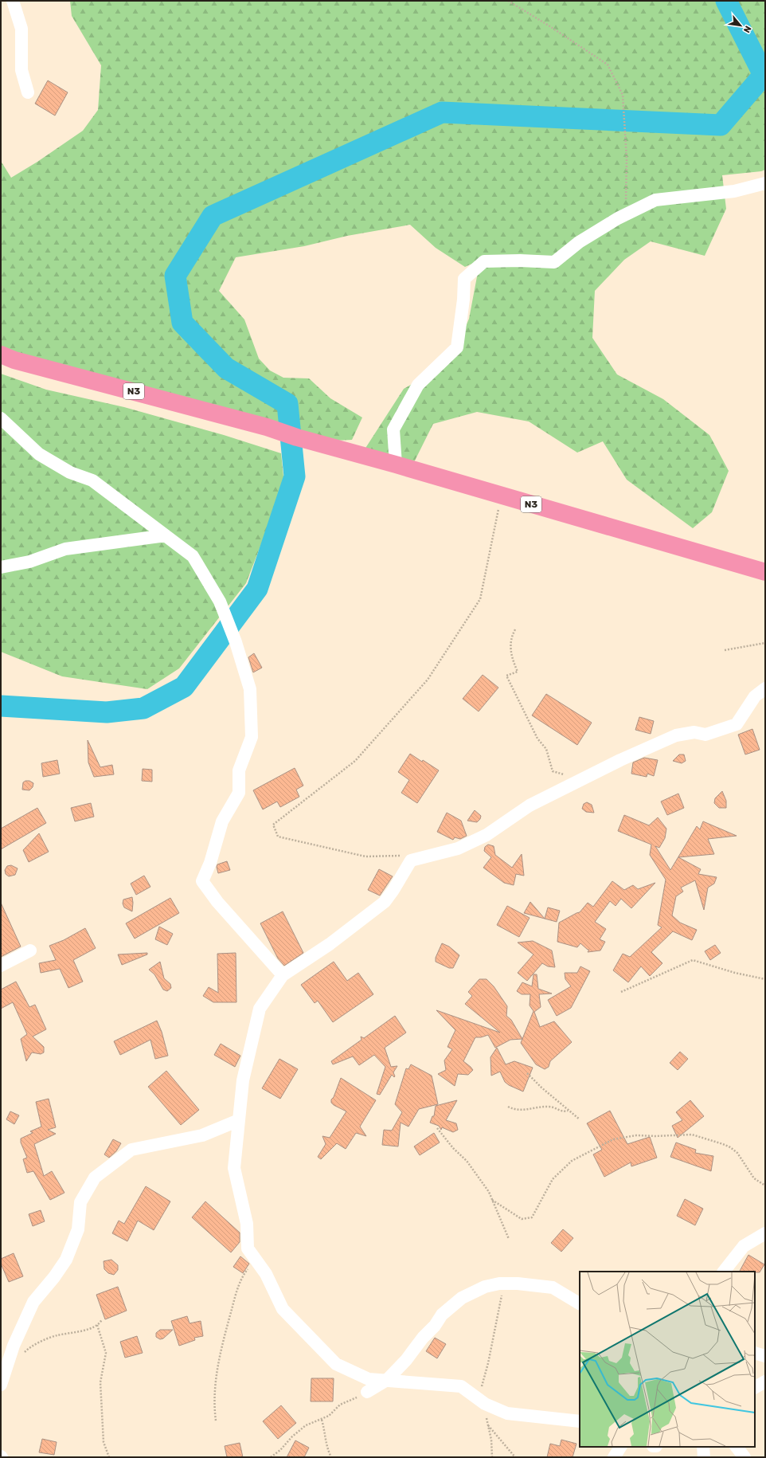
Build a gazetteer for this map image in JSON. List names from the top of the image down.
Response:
{
  "streets": {
    "highway": ["N3"]
  },
  "north": "bottom right"
}
